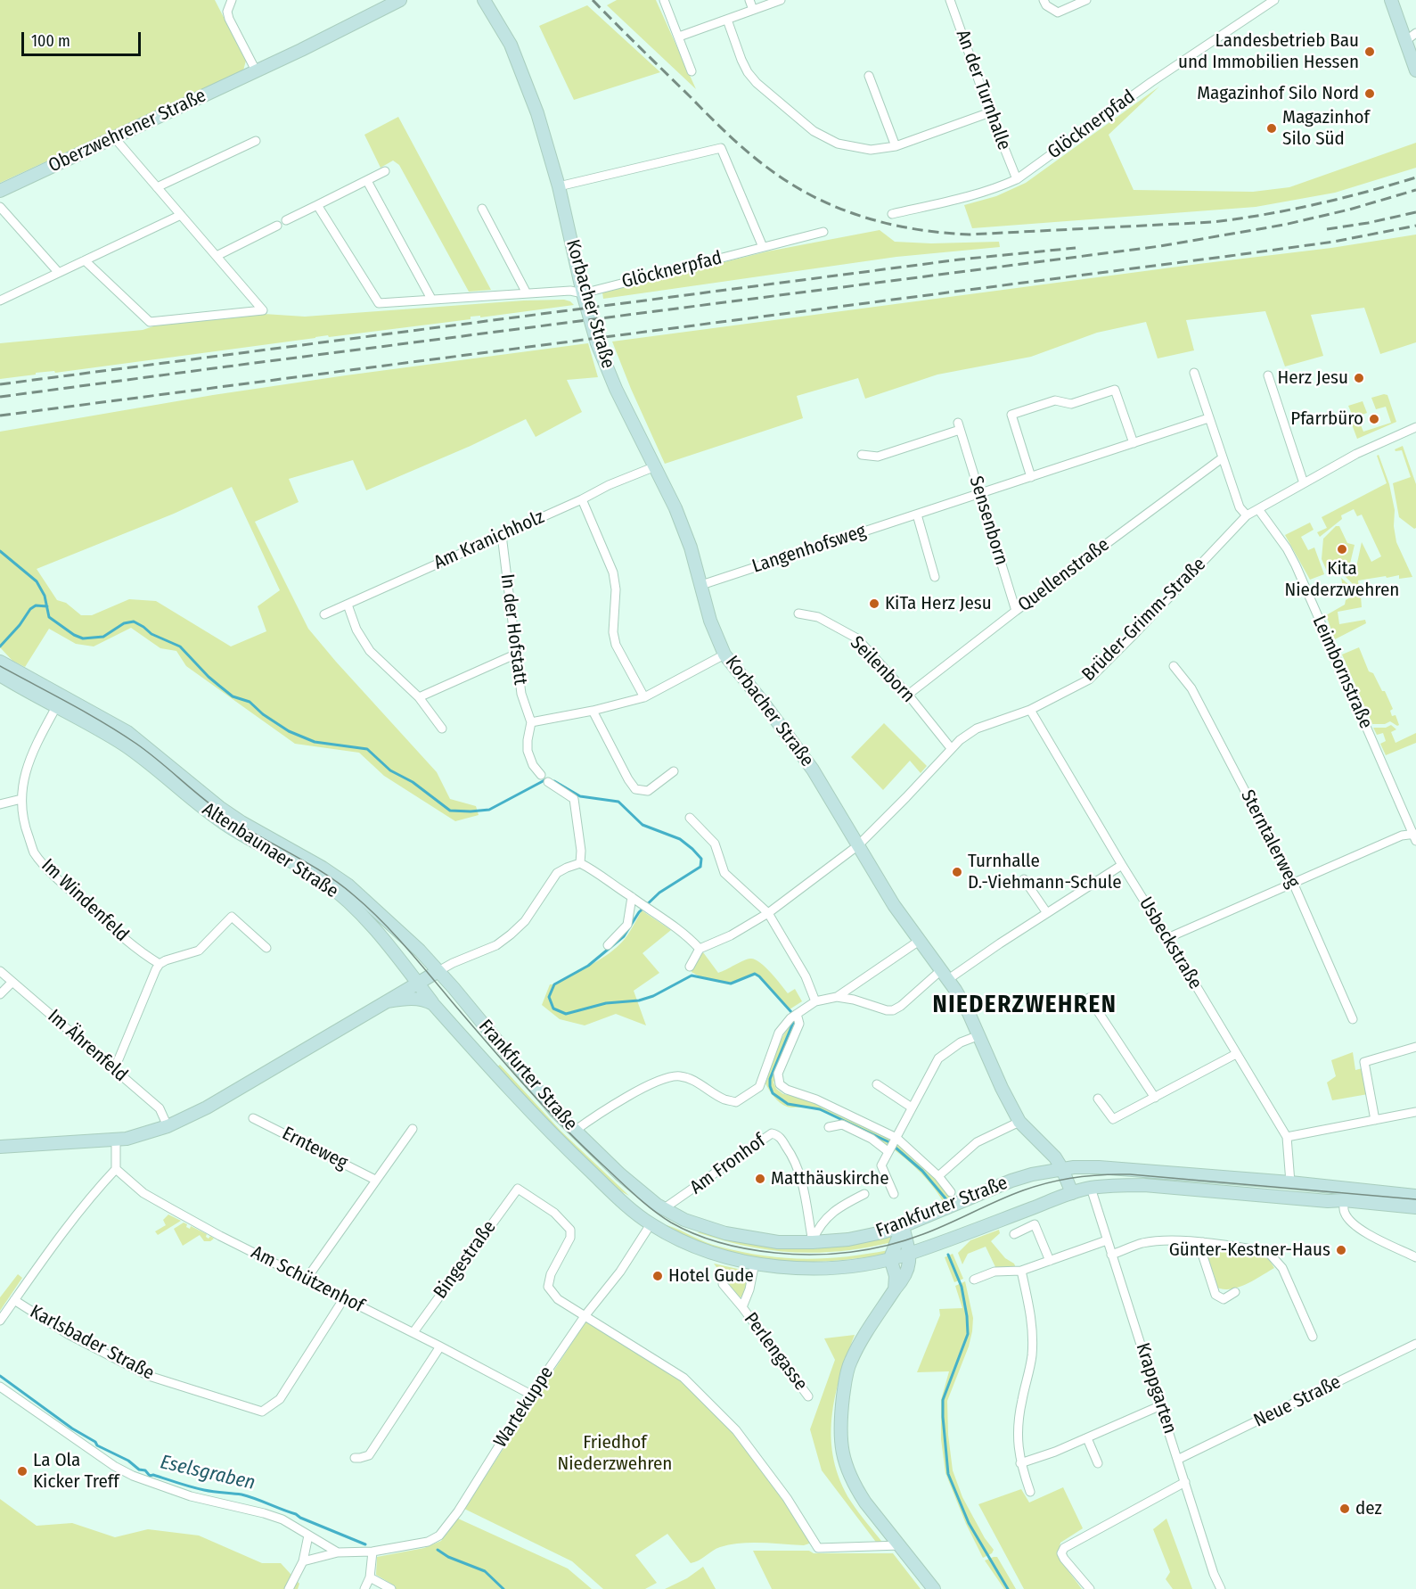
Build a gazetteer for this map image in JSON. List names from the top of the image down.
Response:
{
  "streets": {
    "main road": [
      "Oberzwehrener Straße",
      "Korbacher Straße",
      "Altenbaunaer Straße",
      "Frankfurter Straße"
    ],
    "street": [
      "An der Turnhalle",
      "Glöcknerpfad",
      "Sensenborn",
      "Am Kranichholz",
      "Langenhofsweg",
      "Quellenstraße",
      "Brüder-Grimm-Straße",
      "In der Hofstatt",
      "Seilenborn",
      "Leimbornstraße",
      "Sterntalerweg",
      "Im Windenfeld",
      "Usbeckstraße",
      "Im Ährenfeld",
      "Ernteweg",
      "Am Fronhof",
      "Bingestraße",
      "Am Schützenhof",
      "Karlsbader Straße",
      "Perlengasse",
      "Krappgarten",
      "Neue Straße",
      "Wartekuppe"
    ]
  },
  "crossings": [
    ["An der Turnhalle", "Glöcknerpfad"],
    ["Glöcknerpfad", "Korbacher Straße"],
    ["Korbacher Straße", "Am Kranichholz"],
    ["Korbacher Straße", "Langenhofsweg"],
    ["Korbacher Straße", "Brüder-Grimm-Straße"],
    ["Korbacher Straße", "Frankfurter Straße"],
    ["Sensenborn", "Langenhofsweg"],
    ["Sensenborn", "Quellenstraße"],
    ["Am Kranichholz", "In der Hofstatt"],
    ["Quellenstraße", "Seilenborn"],
    ["Brüder-Grimm-Straße", "Seilenborn"],
    ["Brüder-Grimm-Straße", "Leimbornstraße"],
    ["Brüder-Grimm-Straße", "Usbeckstraße"],
    ["Altenbaunaer Straße", "Im Windenfeld"],
    ["Altenbaunaer Straße", "Frankfurter Straße"],
    ["Usbeckstraße", "Frankfurter Straße"],
    ["Frankfurter Straße", "Am Fronhof"],
    ["Frankfurter Straße", "Perlengasse"],
    ["Frankfurter Straße", "Krappgarten"],
    ["Frankfurter Straße", "Wartekuppe"],
    ["Bingestraße", "Am Schützenhof"],
    ["Bingestraße", "Wartekuppe"],
    ["Am Schützenhof", "Karlsbader Straße"],
    ["Am Schützenhof", "Wartekuppe"],
    ["Krappgarten", "Neue Straße"]
  ],
  "districts": ["NIEDERZWEHREN"],
  "water": ["Eselsgraben"],
  "parks": ["Friedhof Niederzwehren"],
  "places": [
    "Landesbetrieb Bau und Immobilien Hessen",
    "Magazinhof Silo Nord",
    "Magazinhof Silo Süd",
    "Herz Jesu",
    "Pfarrbüro",
    "Kita Niederzwehren",
    "KiTa Herz Jesu",
    "Turnhalle D.-Viehmann-Schule",
    "Matthäuskirche",
    "Günter-Kestner-Haus",
    "Hotel Gude",
    "La Ola Kicker Treff",
    "dez"
  ],
  "scale_bar": "100 m"
}
